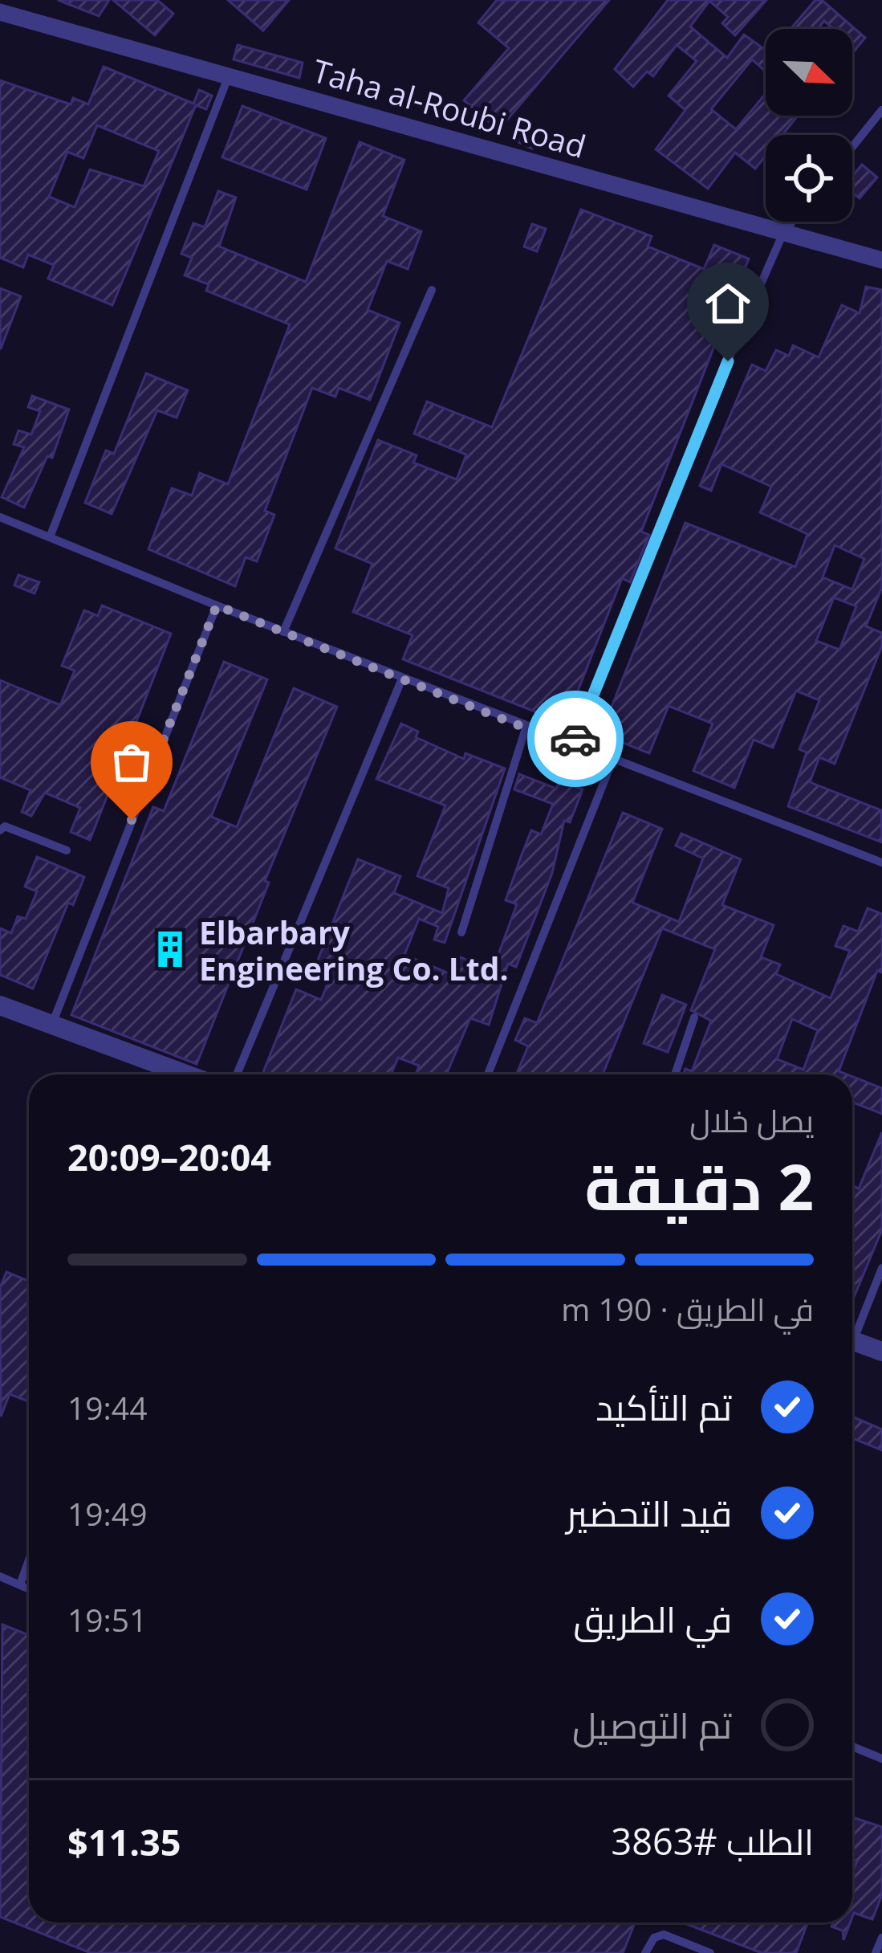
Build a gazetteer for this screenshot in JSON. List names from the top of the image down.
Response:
{
  "streets": {
    "street": ["Taha al-Roubi Road"]
  },
  "places": {
    "building": ["Elbarbary Engineering Co. Ltd."]
  },
  "north": "bottom right",
  "page": {
    "heading": ["2 دقيقة", "يصل خلال", "20:04–20:09"],
    "panel": ["الطلب #3863", "$11.35"],
    "bar": "في الطريق · 190 m",
    "list": [
      ["تم التأكيد", "19:44"],
      ["قيد التحضير", "19:49"],
      ["في الطريق", "19:51"],
      "تم التوصيل"
    ]
  }
}
